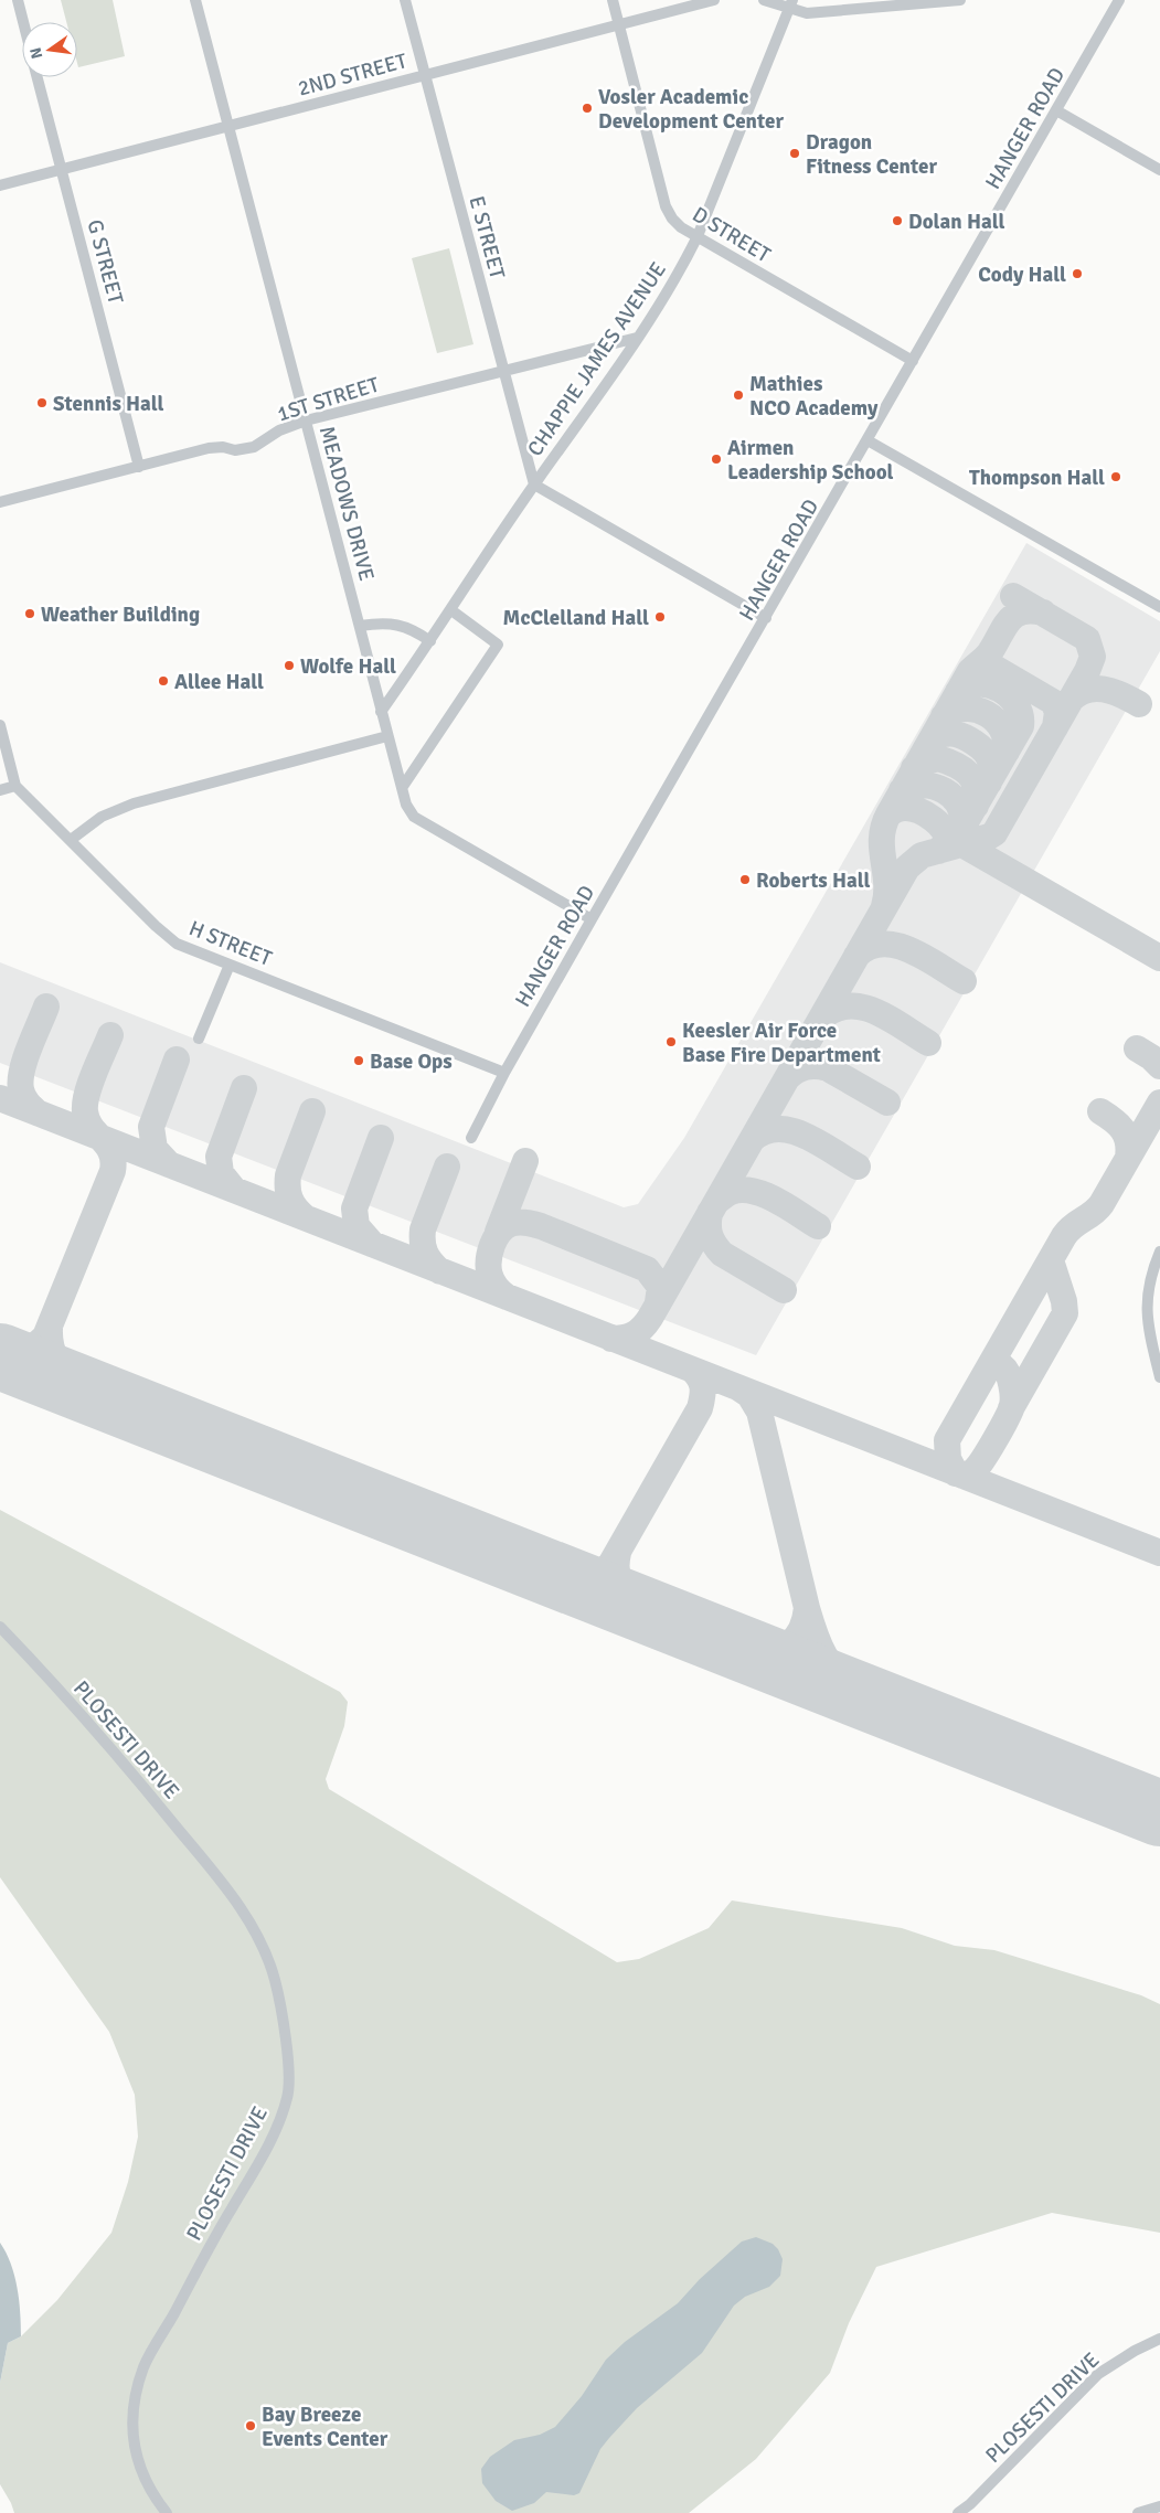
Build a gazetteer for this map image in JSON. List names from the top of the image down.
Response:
{
  "streets": {
    "street": [
      "2ND STREET",
      "HANGER ROAD",
      "D STREET",
      "E STREET",
      "G STREET",
      "CHAPPIE JAMES AVENUE",
      "1ST STREET",
      "MEADOWS DRIVE",
      "H STREET",
      "PLOSESTI DRIVE"
    ]
  },
  "crossings": [
    ["2ND STREET", "D STREET"],
    ["2ND STREET", "E STREET"],
    ["2ND STREET", "G STREET"],
    ["2ND STREET", "MEADOWS DRIVE"],
    ["HANGER ROAD", "D STREET"],
    ["HANGER ROAD", "MEADOWS DRIVE"],
    ["HANGER ROAD", "H STREET"],
    ["D STREET", "CHAPPIE JAMES AVENUE"],
    ["E STREET", "CHAPPIE JAMES AVENUE"],
    ["E STREET", "1ST STREET"],
    ["G STREET", "1ST STREET"],
    ["CHAPPIE JAMES AVENUE", "1ST STREET"],
    ["CHAPPIE JAMES AVENUE", "MEADOWS DRIVE"],
    ["1ST STREET", "MEADOWS DRIVE"]
  ],
  "places": [
    "Vosler Academic Development Center",
    "Dragon Fitness Center",
    "Dolan Hall",
    "Cody Hall",
    "Mathies NCO Academy",
    "Stennis Hall",
    "Airmen Leadership School",
    "Thompson Hall",
    "Weather Building",
    "McClelland Hall",
    "Wolfe Hall",
    "Allee Hall",
    "Roberts Hall",
    "Keesler Air Force Base Fire Department",
    "Base Ops",
    "Bay Breeze Events Center"
  ],
  "north": "left"
}
